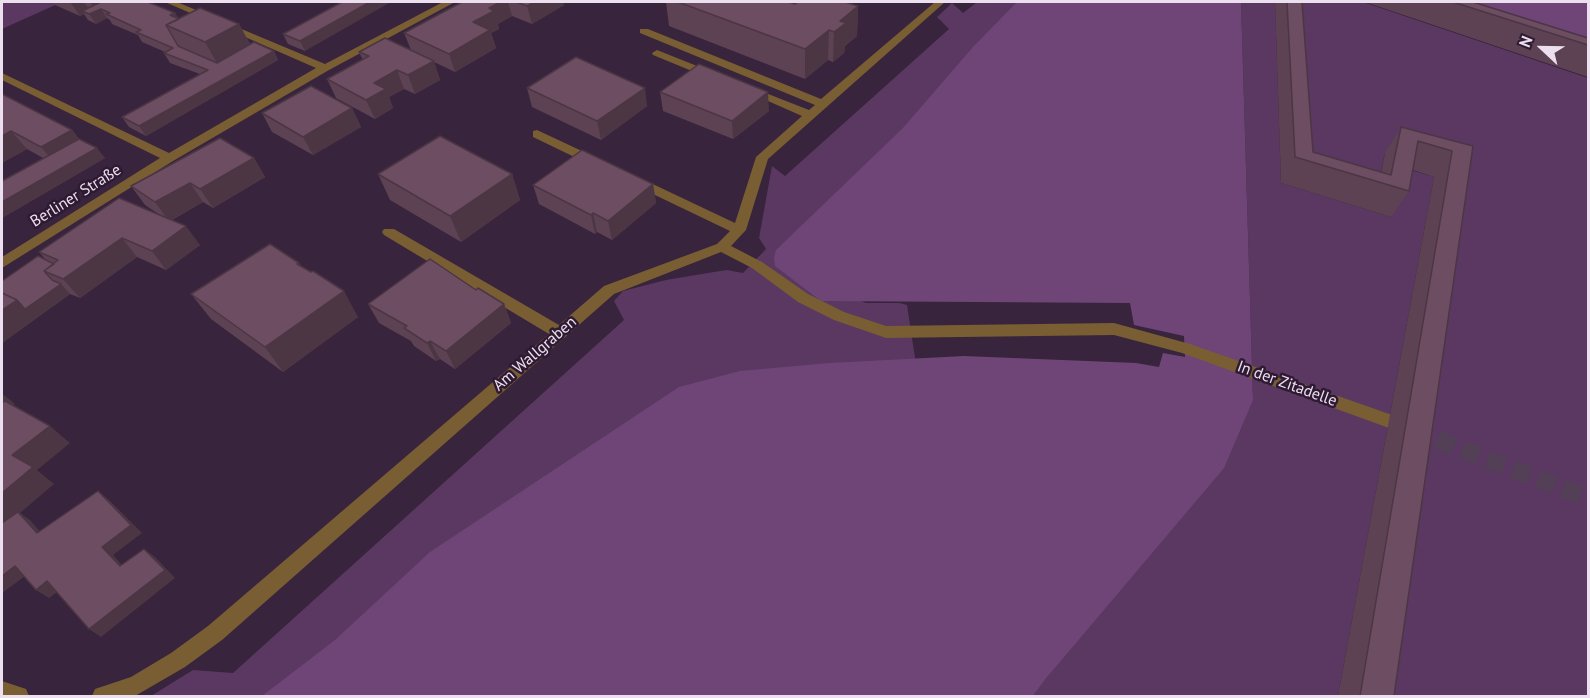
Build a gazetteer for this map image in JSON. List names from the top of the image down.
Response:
{
  "streets": {
    "street": ["Berliner Straße", "Am Wallgraben", "In der Zitadelle"]
  },
  "crossings": [
    ["Am Wallgraben", "In der Zitadelle"]
  ],
  "north": "left"
}
